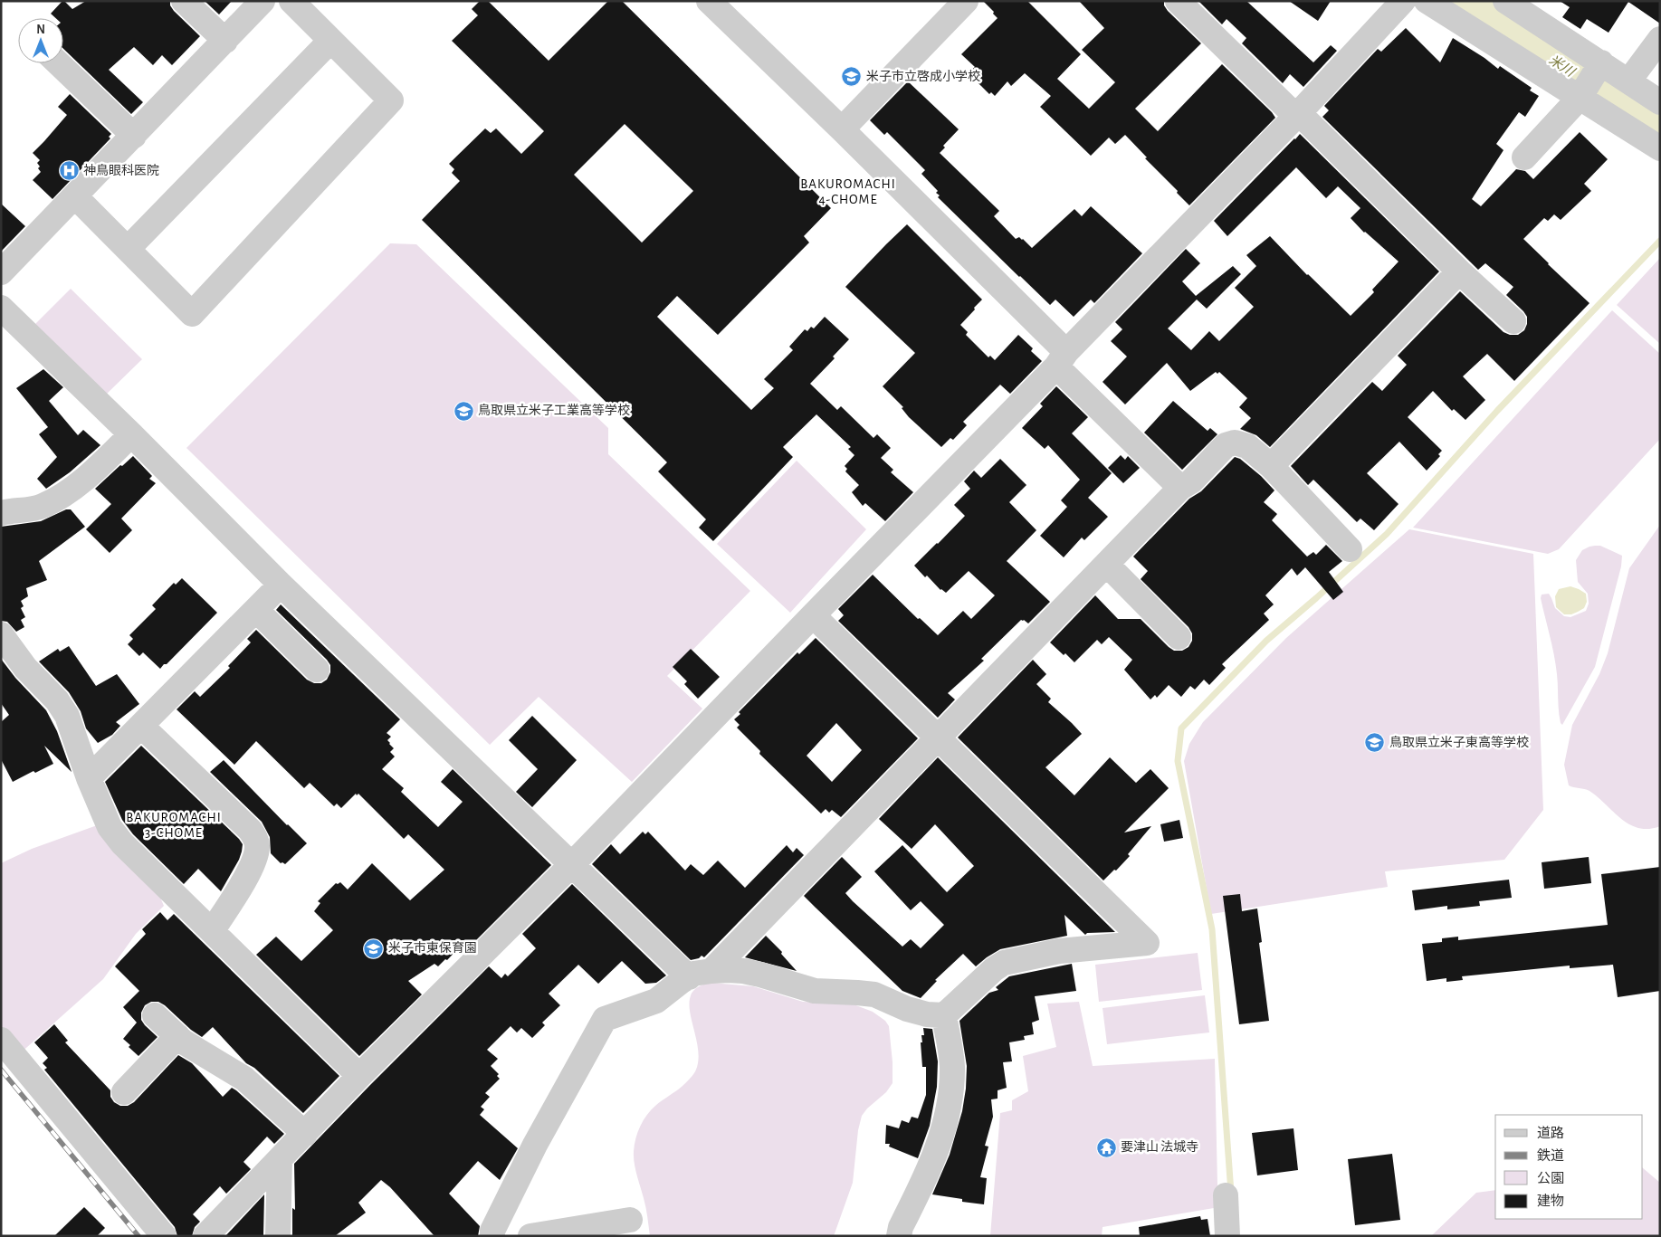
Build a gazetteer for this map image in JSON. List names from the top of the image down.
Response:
{
  "districts": ["BAKUROMACHI 4-CHOME", "BAKUROMACHI 3-CHOME"],
  "water": ["米川"],
  "places": {
    "school or university": [
      "米子市立啓成小学校",
      "鳥取県立米子工業高等学校",
      "鳥取県立米子東高等学校",
      "米子市東保育園"
    ],
    "hospital": ["神鳥眼科医院"],
    "temple": ["要津山 法城寺"]
  },
  "legend": [
    "道路",
    "鉄道",
    "公園",
    "建物"
  ],
  "north": "top"
}
